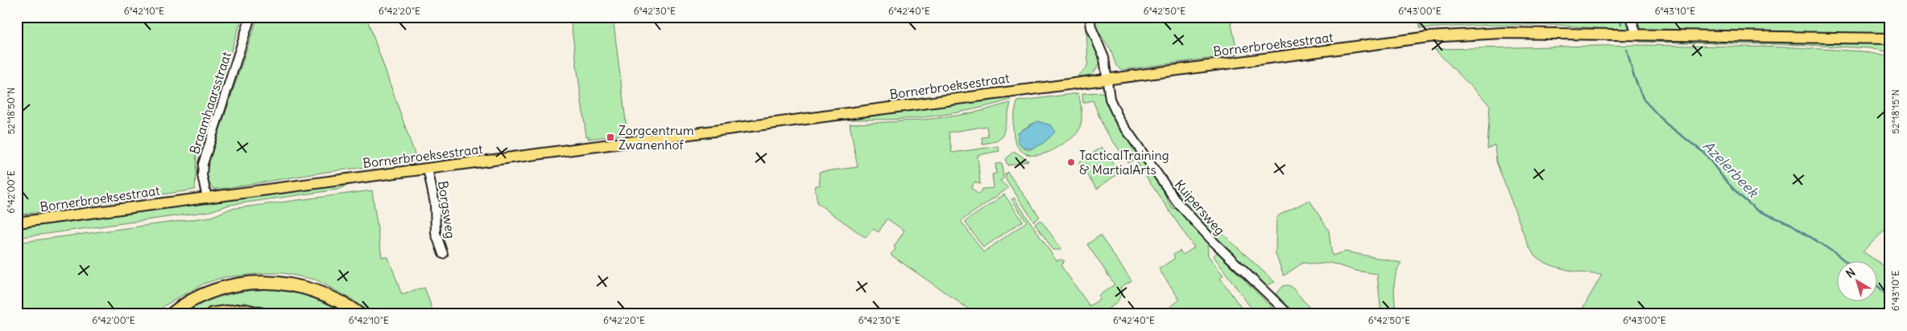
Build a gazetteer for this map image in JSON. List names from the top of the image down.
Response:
{
  "streets": {
    "main road": ["Bornerbroeksestraat"],
    "street": ["Braamhaarsstraat", "Kuipersweg", "Borgsweg"]
  },
  "crossings": [
    ["Bornerbroeksestraat", "Braamhaarsstraat"],
    ["Bornerbroeksestraat", "Kuipersweg"],
    ["Bornerbroeksestraat", "Borgsweg"]
  ],
  "water": ["Azelerbeek"],
  "places": {
    "transit": ["Zorgcentrum Zwanenhof"],
    "other": ["TacticalTraining & MartialArts"]
  },
  "north": "top left",
  "coordinates": [
    "6°42'10\"E",
    "6°42'20\"E",
    "6°42'30\"E",
    "6°42'40\"E",
    "6°42'50\"E",
    "6°43'00\"E",
    "6°43'10\"E",
    "52°18'50\"N",
    "52°18'15\"N",
    "6°42'00\"E"
  ]
}
